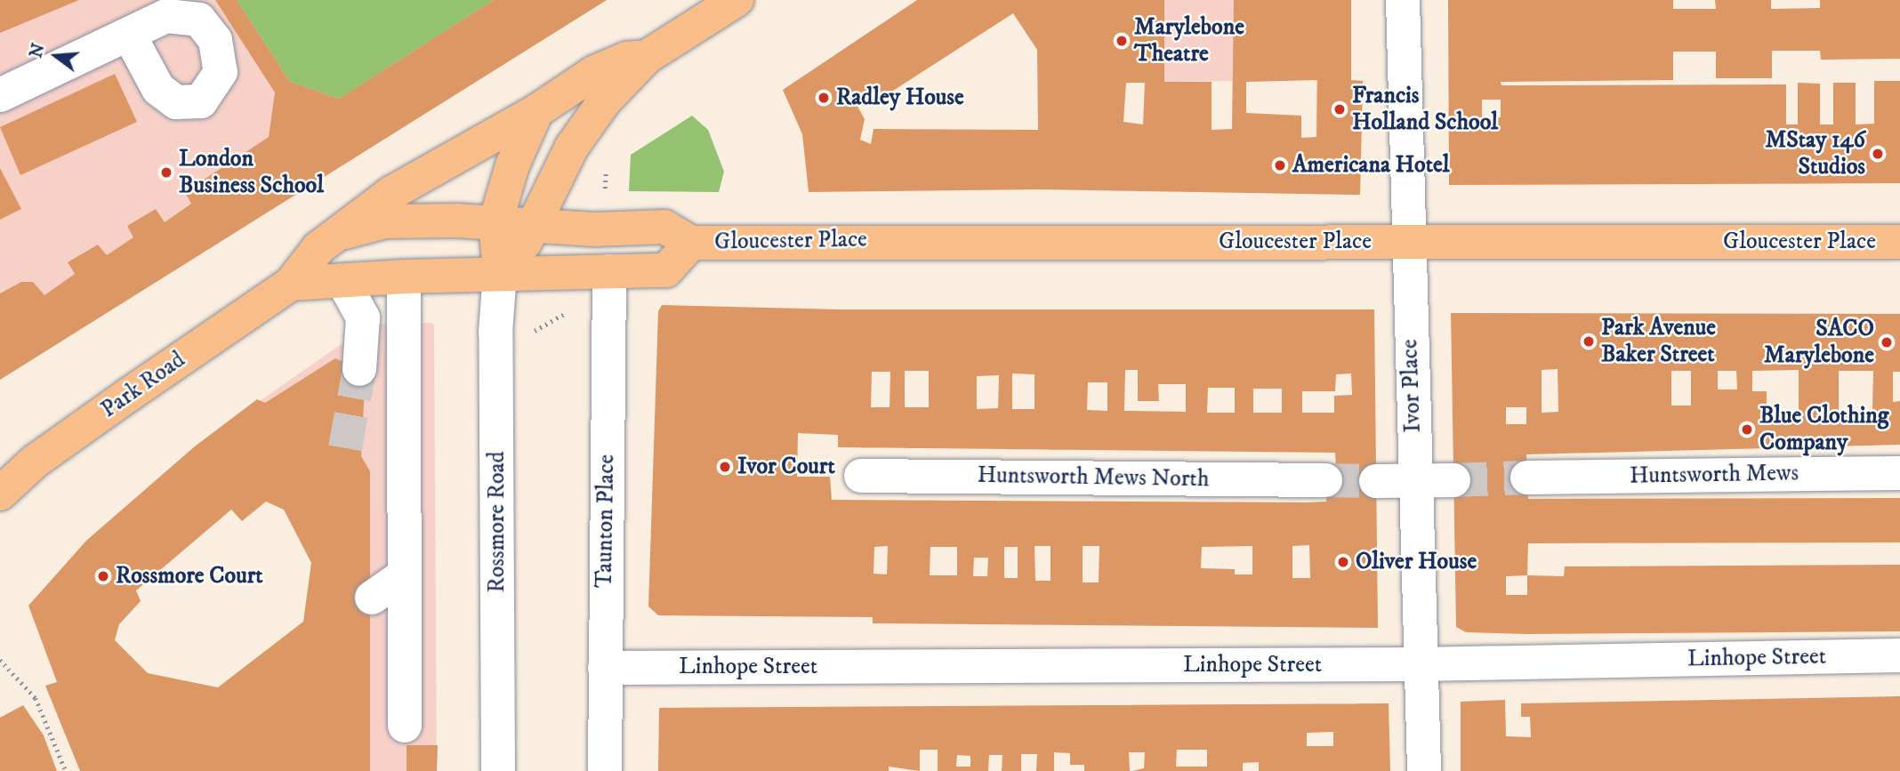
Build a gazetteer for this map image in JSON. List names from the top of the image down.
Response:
{
  "streets": {
    "highway": ["Gloucester Place", "Park Road"],
    "street": [
      "Ivor Place",
      "Huntsworth Mews",
      "Huntsworth Mews North",
      "Taunton Place",
      "Rossmore Road",
      "Linhope Street"
    ]
  },
  "crossings": [
    ["Gloucester Place", "Park Road"],
    ["Gloucester Place", "Ivor Place"],
    ["Gloucester Place", "Taunton Place"],
    ["Gloucester Place", "Rossmore Road"],
    ["Park Road", "Rossmore Road"],
    ["Ivor Place", "Linhope Street"],
    ["Taunton Place", "Linhope Street"]
  ],
  "places": [
    "Marylebone Theatre",
    "Radley House",
    "Francis Holland School",
    "MStay 146 Studios",
    "Americana Hotel",
    "London Business School",
    "Park Avenue Baker Street",
    "SACO Marylebone",
    "Blue Clothing Company",
    "Ivor Court",
    "Oliver House",
    "Rossmore Court"
  ],
  "north": "left"
}
